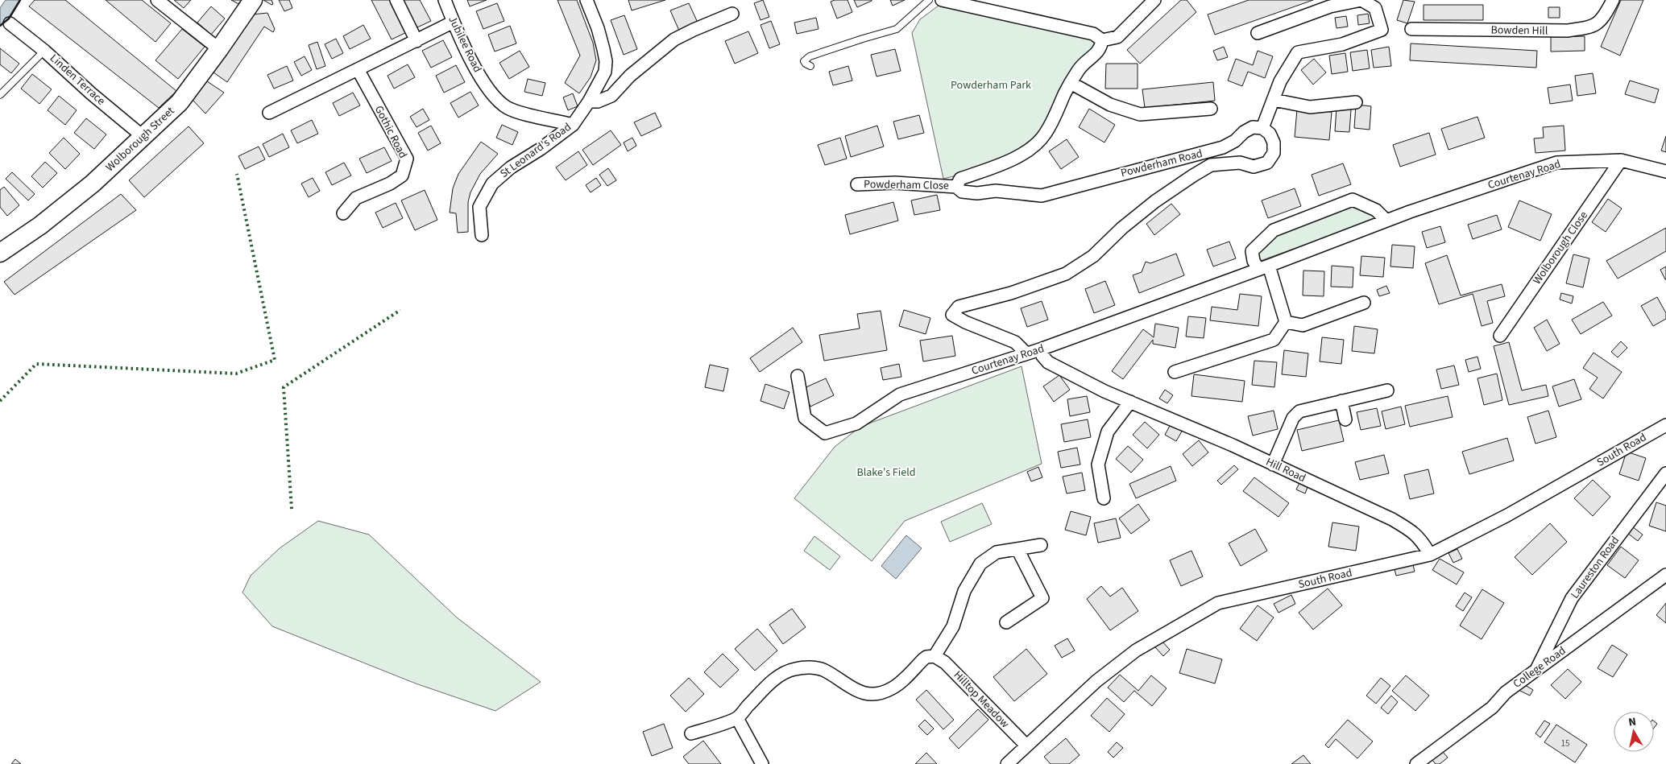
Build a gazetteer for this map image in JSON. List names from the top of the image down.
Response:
{
  "streets": {
    "main road": ["Wolborough Street"],
    "street": [
      "Bowden Hill",
      "Jubilee Road",
      "Linden Terrace",
      "Gothic Road",
      "St Leonard's Road",
      "Powderham Road",
      "Courtenay Road",
      "Powderham Close",
      "Wolborough Close",
      "South Road",
      "Hill Road",
      "Laureston Road",
      "College Road",
      "Hilltop Meadow"
    ]
  },
  "crossings": [
    ["Jubilee Road", "St Leonard's Road"],
    ["Linden Terrace", "Wolborough Street"],
    ["Powderham Road", "Courtenay Road"],
    ["Powderham Road", "Powderham Close"],
    ["Courtenay Road", "Wolborough Close"],
    ["Courtenay Road", "Hill Road"],
    ["South Road", "Hill Road"],
    ["South Road", "Hilltop Meadow"],
    ["Laureston Road", "College Road"]
  ],
  "parks": ["Powderham Park", "Blake's Field"],
  "house_numbers": ["15"],
  "north": "top"
}
